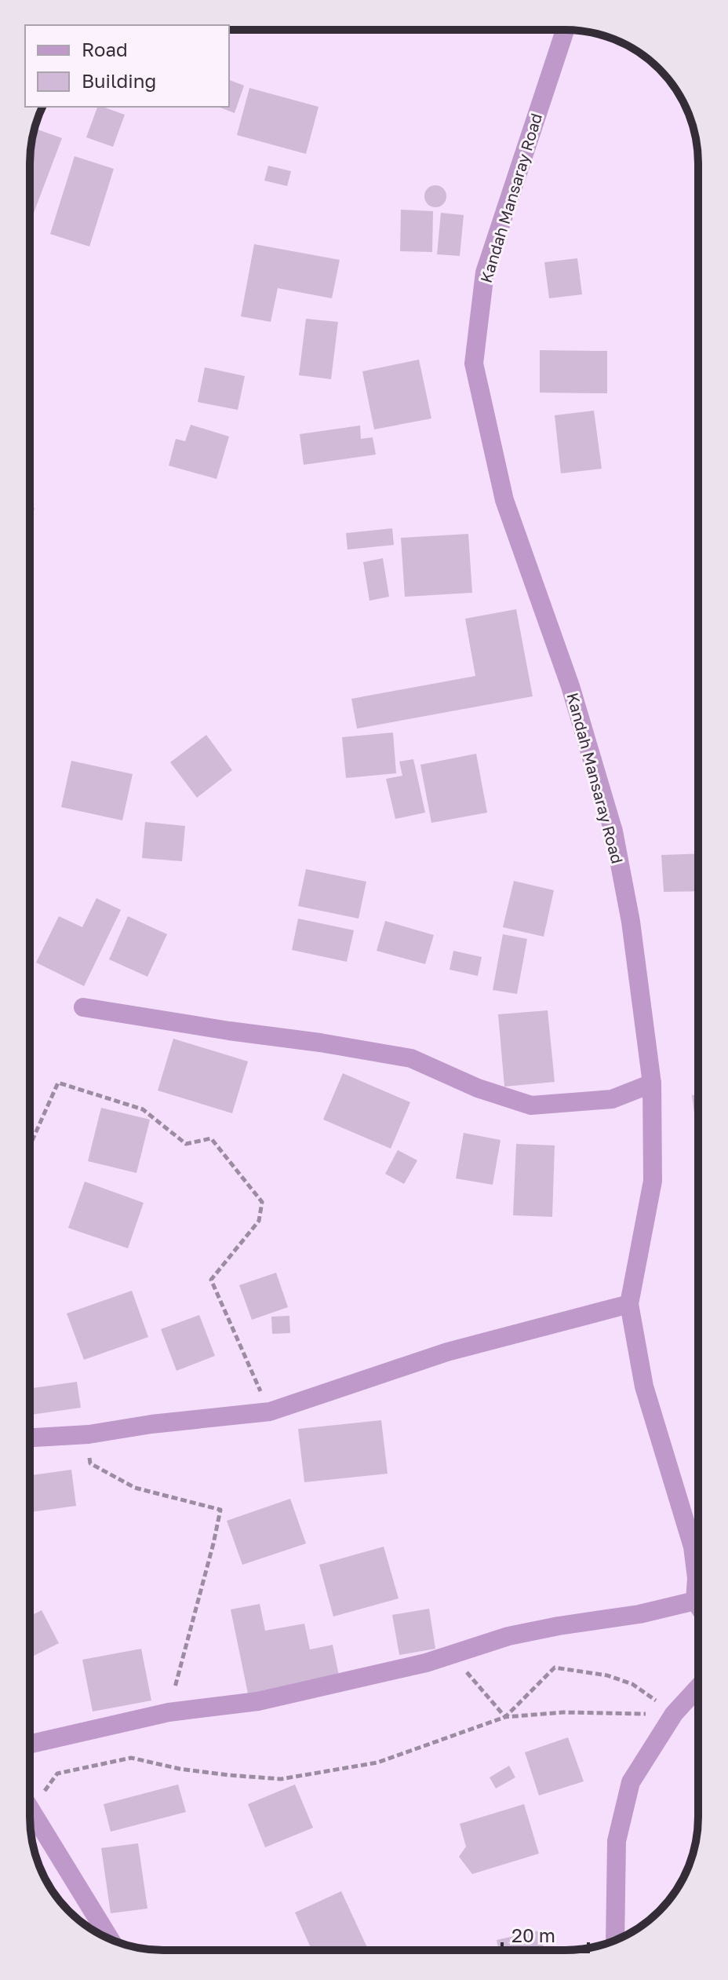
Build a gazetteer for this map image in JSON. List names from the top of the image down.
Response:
{
  "streets": {
    "street": ["Kandah Mansaray Road"]
  },
  "legend": ["Road", "Building"],
  "scale_bar": "20 m"
}
